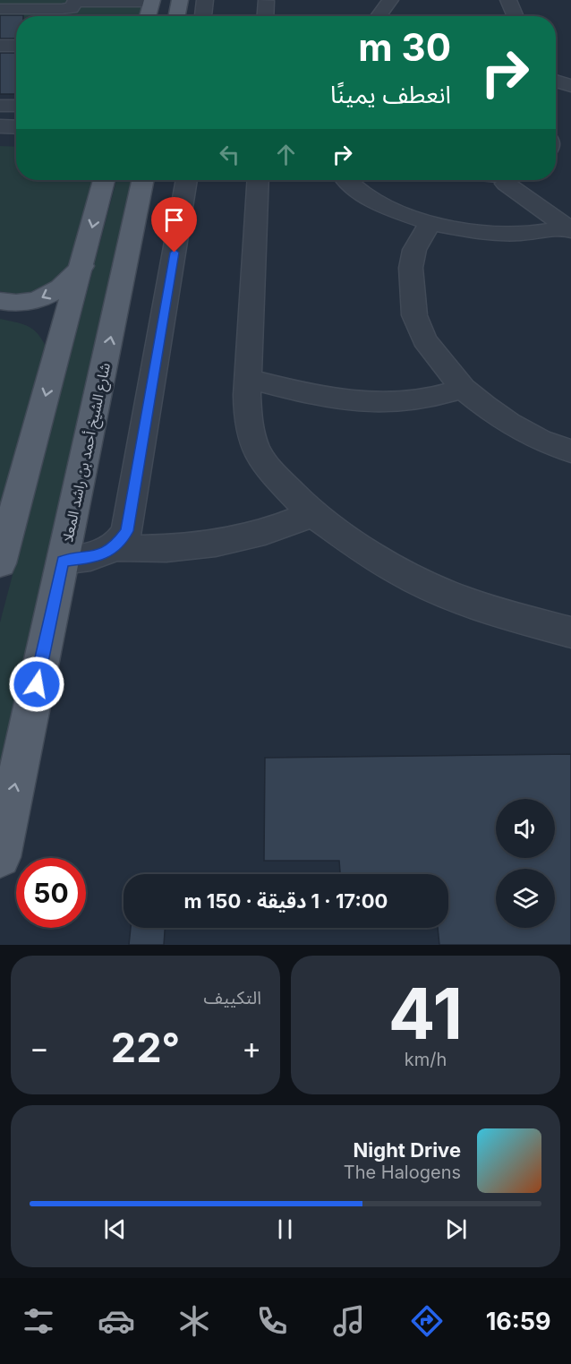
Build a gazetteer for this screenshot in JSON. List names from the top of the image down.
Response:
{
  "streets": {
    "main road": ["شارع الشيخ أحمد بن راشد المعلا"]
  },
  "page": {
    "turn": ["30 m", "انعطف يمينًا"],
    "limit": "50",
    "trip": "17:00 · 1 دقيقة · 150 m",
    "tile": [
      ["41", "km/h"],
      "التكييف"
    ],
    "heat": ["−", "22°", "+"],
    "song": ["Night Drive", "The Halogens"],
    "tabs": "16:59"
  }
}
